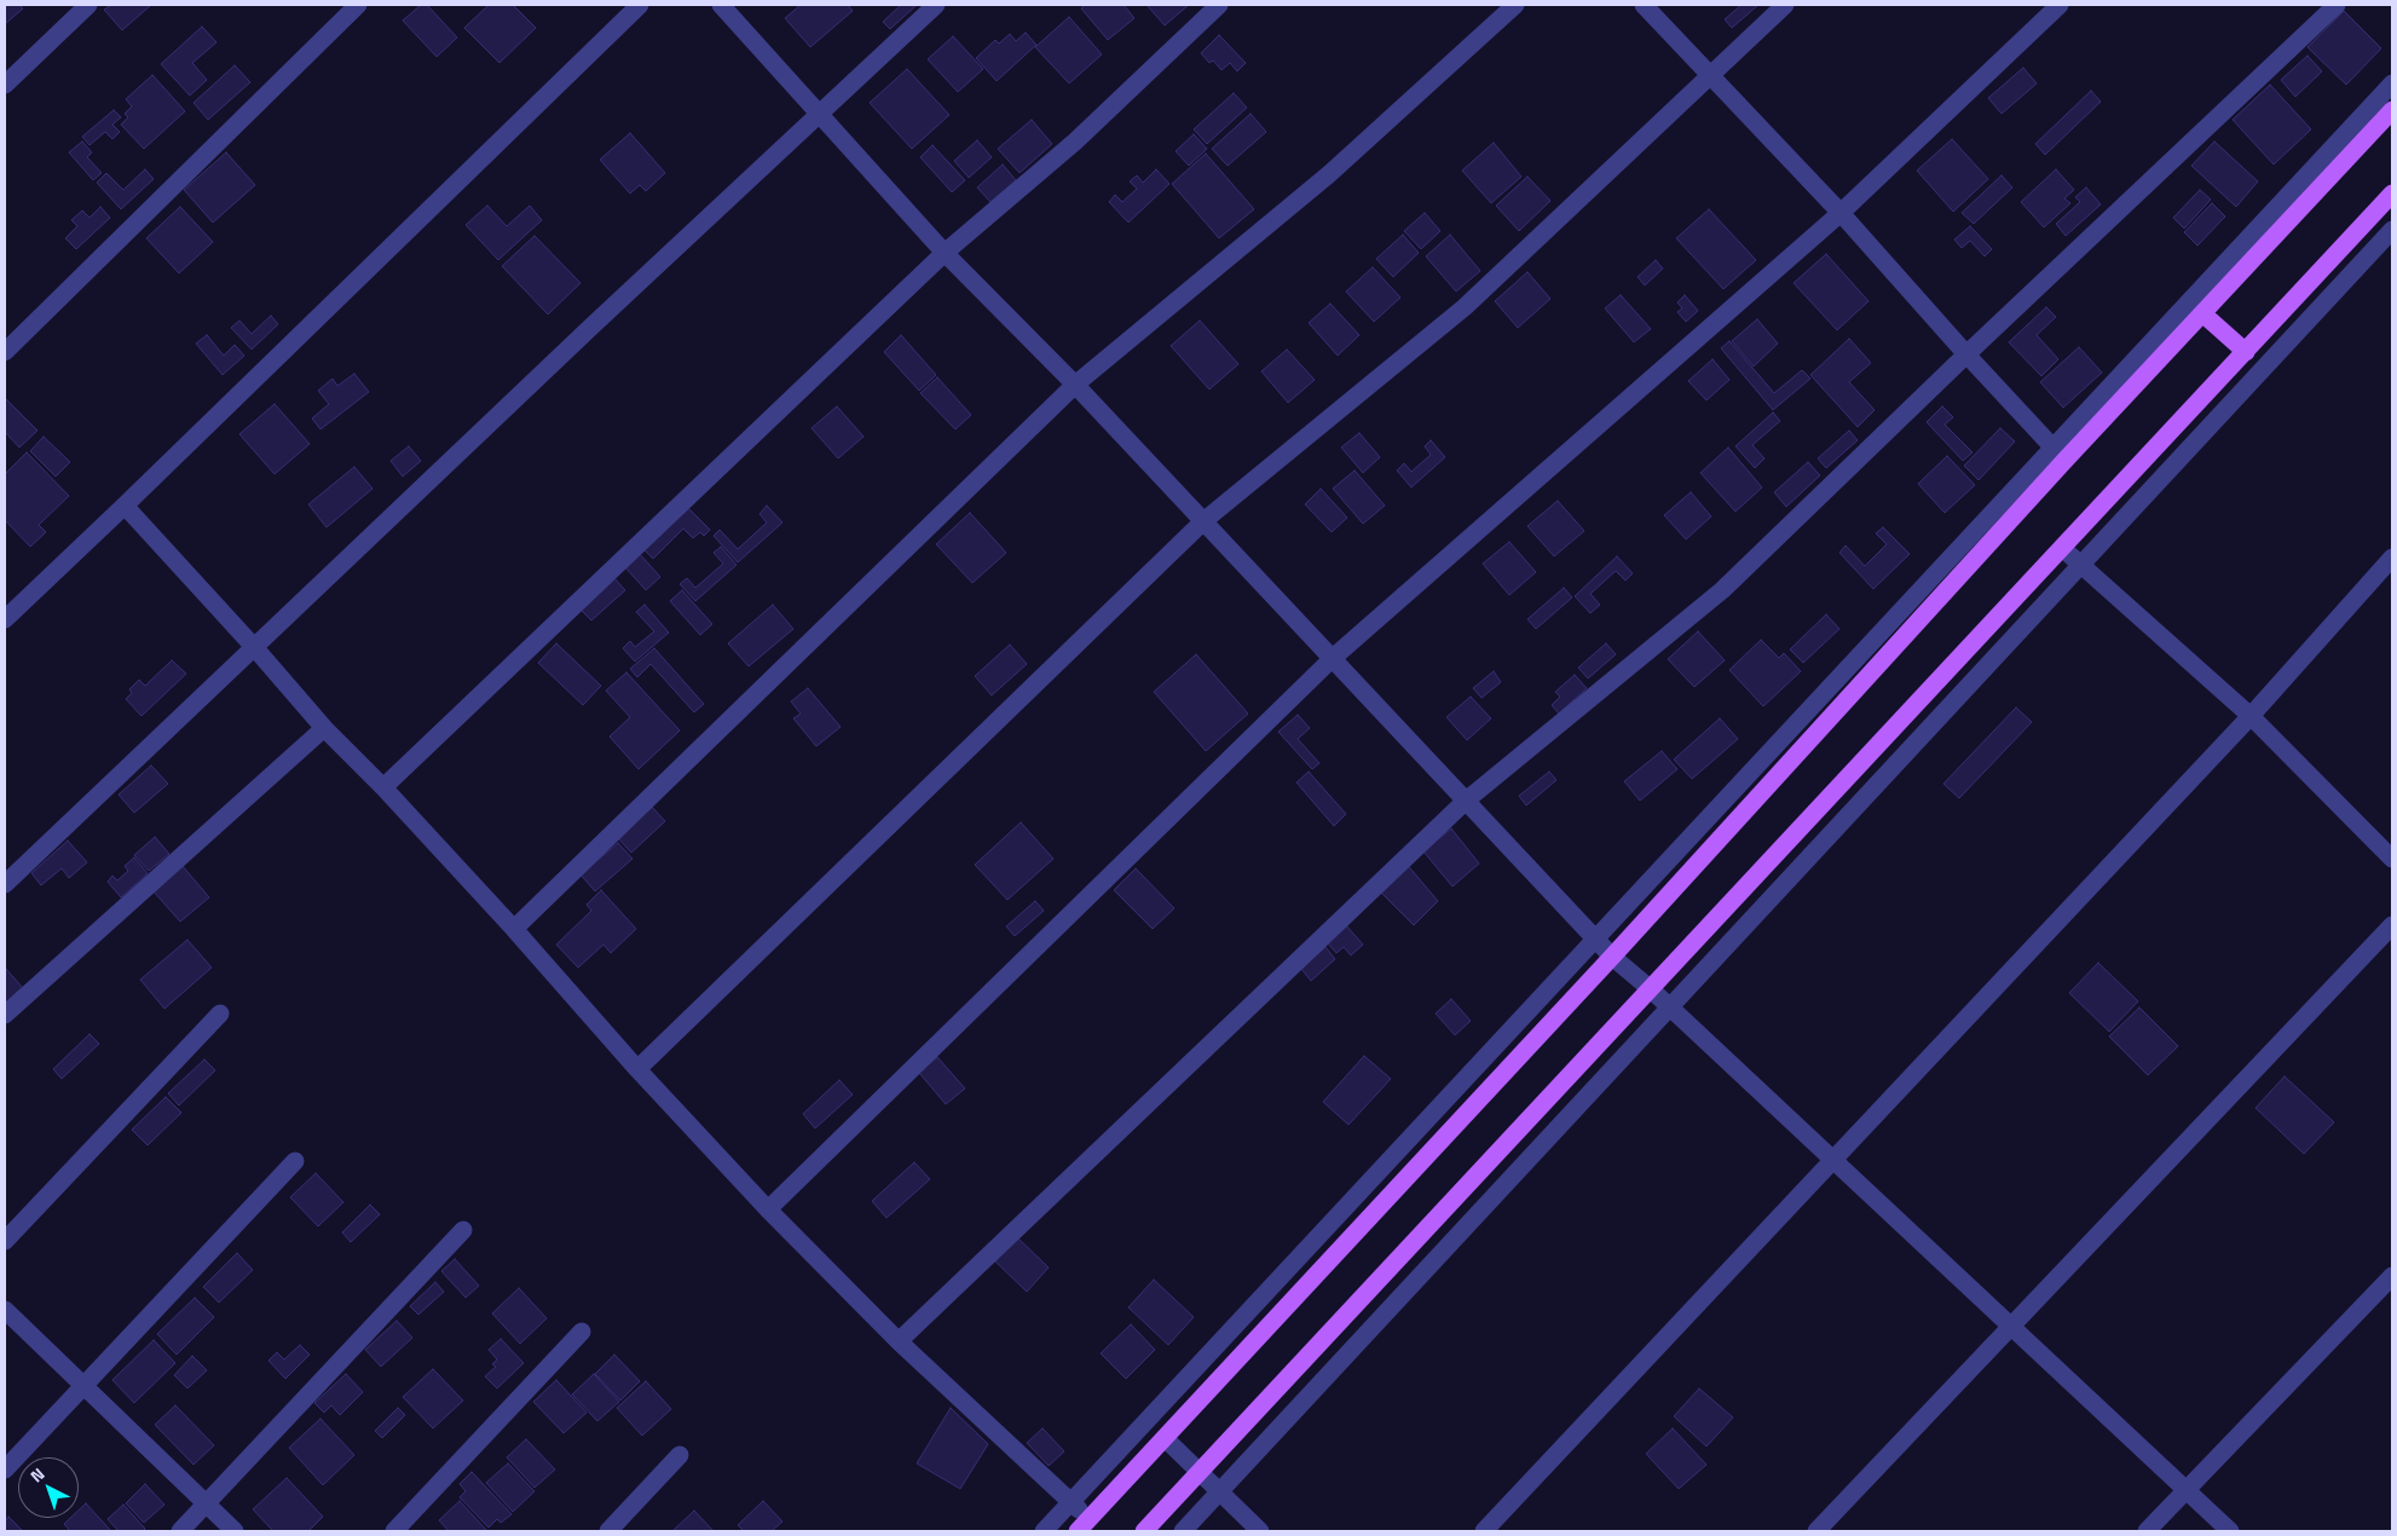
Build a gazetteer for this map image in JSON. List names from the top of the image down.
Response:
{
  "north": "top left"
}
